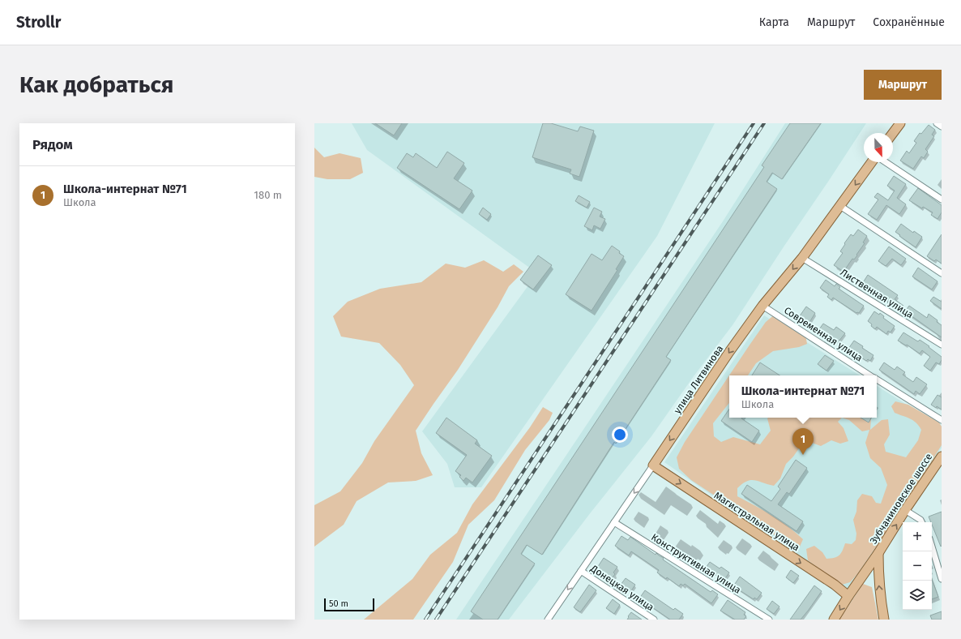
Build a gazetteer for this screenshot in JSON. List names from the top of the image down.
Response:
{
  "streets": {
    "main road": ["улица Литвинова", "Зубчаниновское шоссе", "Магистральная улица"],
    "street": [
      "Лиственная улица",
      "Современная улица",
      "Конструктивная улица",
      "Донецкая улица"
    ]
  },
  "crossings": [
    ["Лиственная улица", "улица Литвинова"],
    ["Современная улица", "улица Литвинова"],
    ["улица Литвинова", "Магистральная улица"],
    ["улица Литвинова", "Конструктивная улица"],
    ["улица Литвинова", "Донецкая улица"],
    ["Зубчаниновское шоссе", "Магистральная улица"]
  ],
  "one_way": ["улица Литвинова", "Магистральная улица"],
  "scale_bar": "50 m",
  "north": "bottom",
  "page": {
    "header": "Strollr",
    "nav": ["Карта", "Маршрут", "Сохранённые"],
    "buttons": "Маршрут",
    "title": "Как добраться",
    "heading": "Рядом",
    "list": [
      {
        "mark": "1",
        "name": "Школа-интернат №71",
        "note": "Школа",
        "value": "180 m"
      }
    ],
    "popup": ["Школа-интернат №71", "Школа"],
    "pins": "1",
    "map_buttons": ["+", "−"],
    "scale": "50 m"
  }
}
